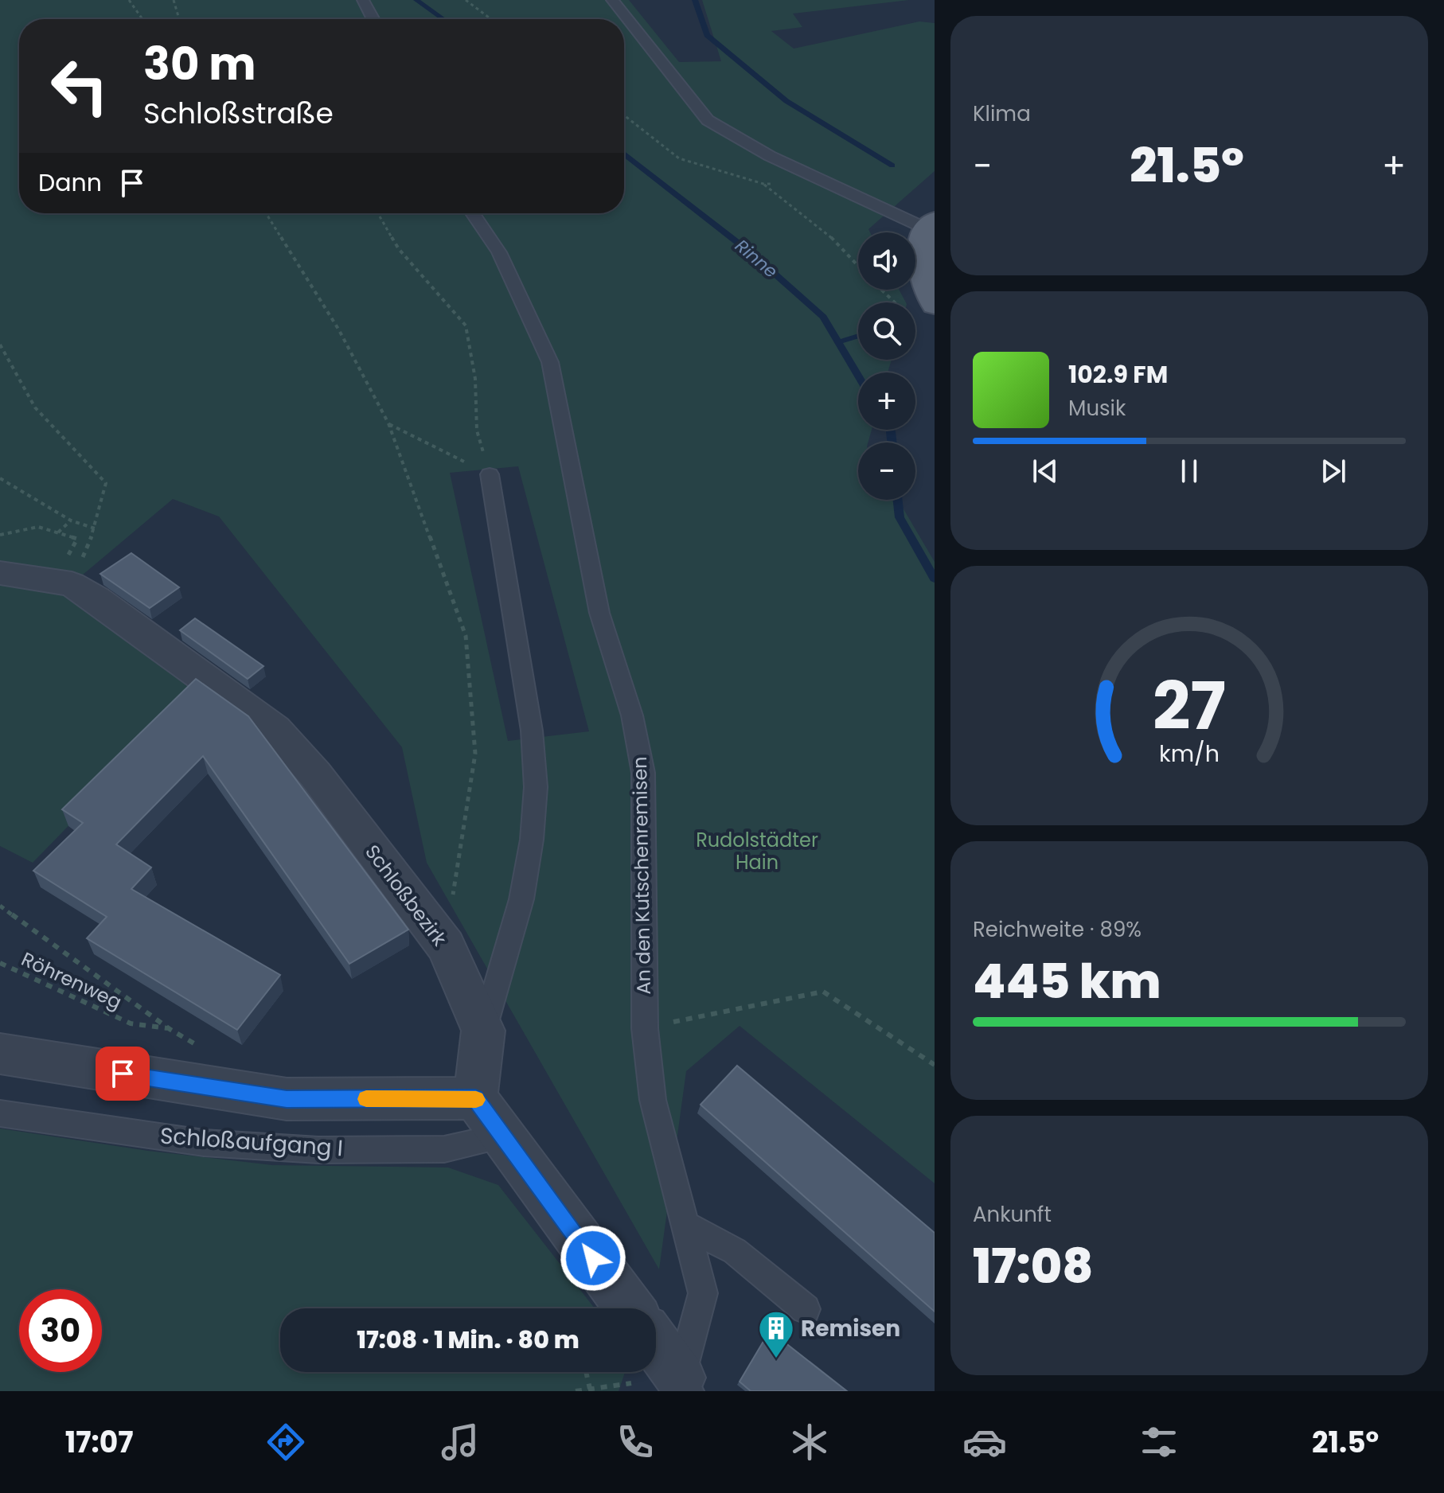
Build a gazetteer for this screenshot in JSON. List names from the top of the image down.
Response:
{
  "streets": {
    "street": ["Schloßbezirk"],
    "lane": ["An den Kutschenremisen", "Schloßaufgang I"],
    "path": ["Röhrenweg"]
  },
  "water": ["Rinne"],
  "parks": ["Rudolstädter Hain"],
  "places": {
    "building": ["Remisen"]
  },
  "page": {
    "tile": [
      "Klima",
      ["Reichweite · 89%", "445 km"],
      ["Ankunft", "17:08"]
    ],
    "turn": ["30 m", "Schloßstraße"],
    "heat": ["−", "21.5°", "+"],
    "then": "Dann",
    "map_buttons": ["+", "−"],
    "song": ["102.9 FM", "Musik"],
    "limit": "30",
    "trip": "17:08 · 1 Min. · 80 m",
    "tabs": ["17:07", "21.5°"],
    "gauge": ["27", "km/h"]
  }
}
